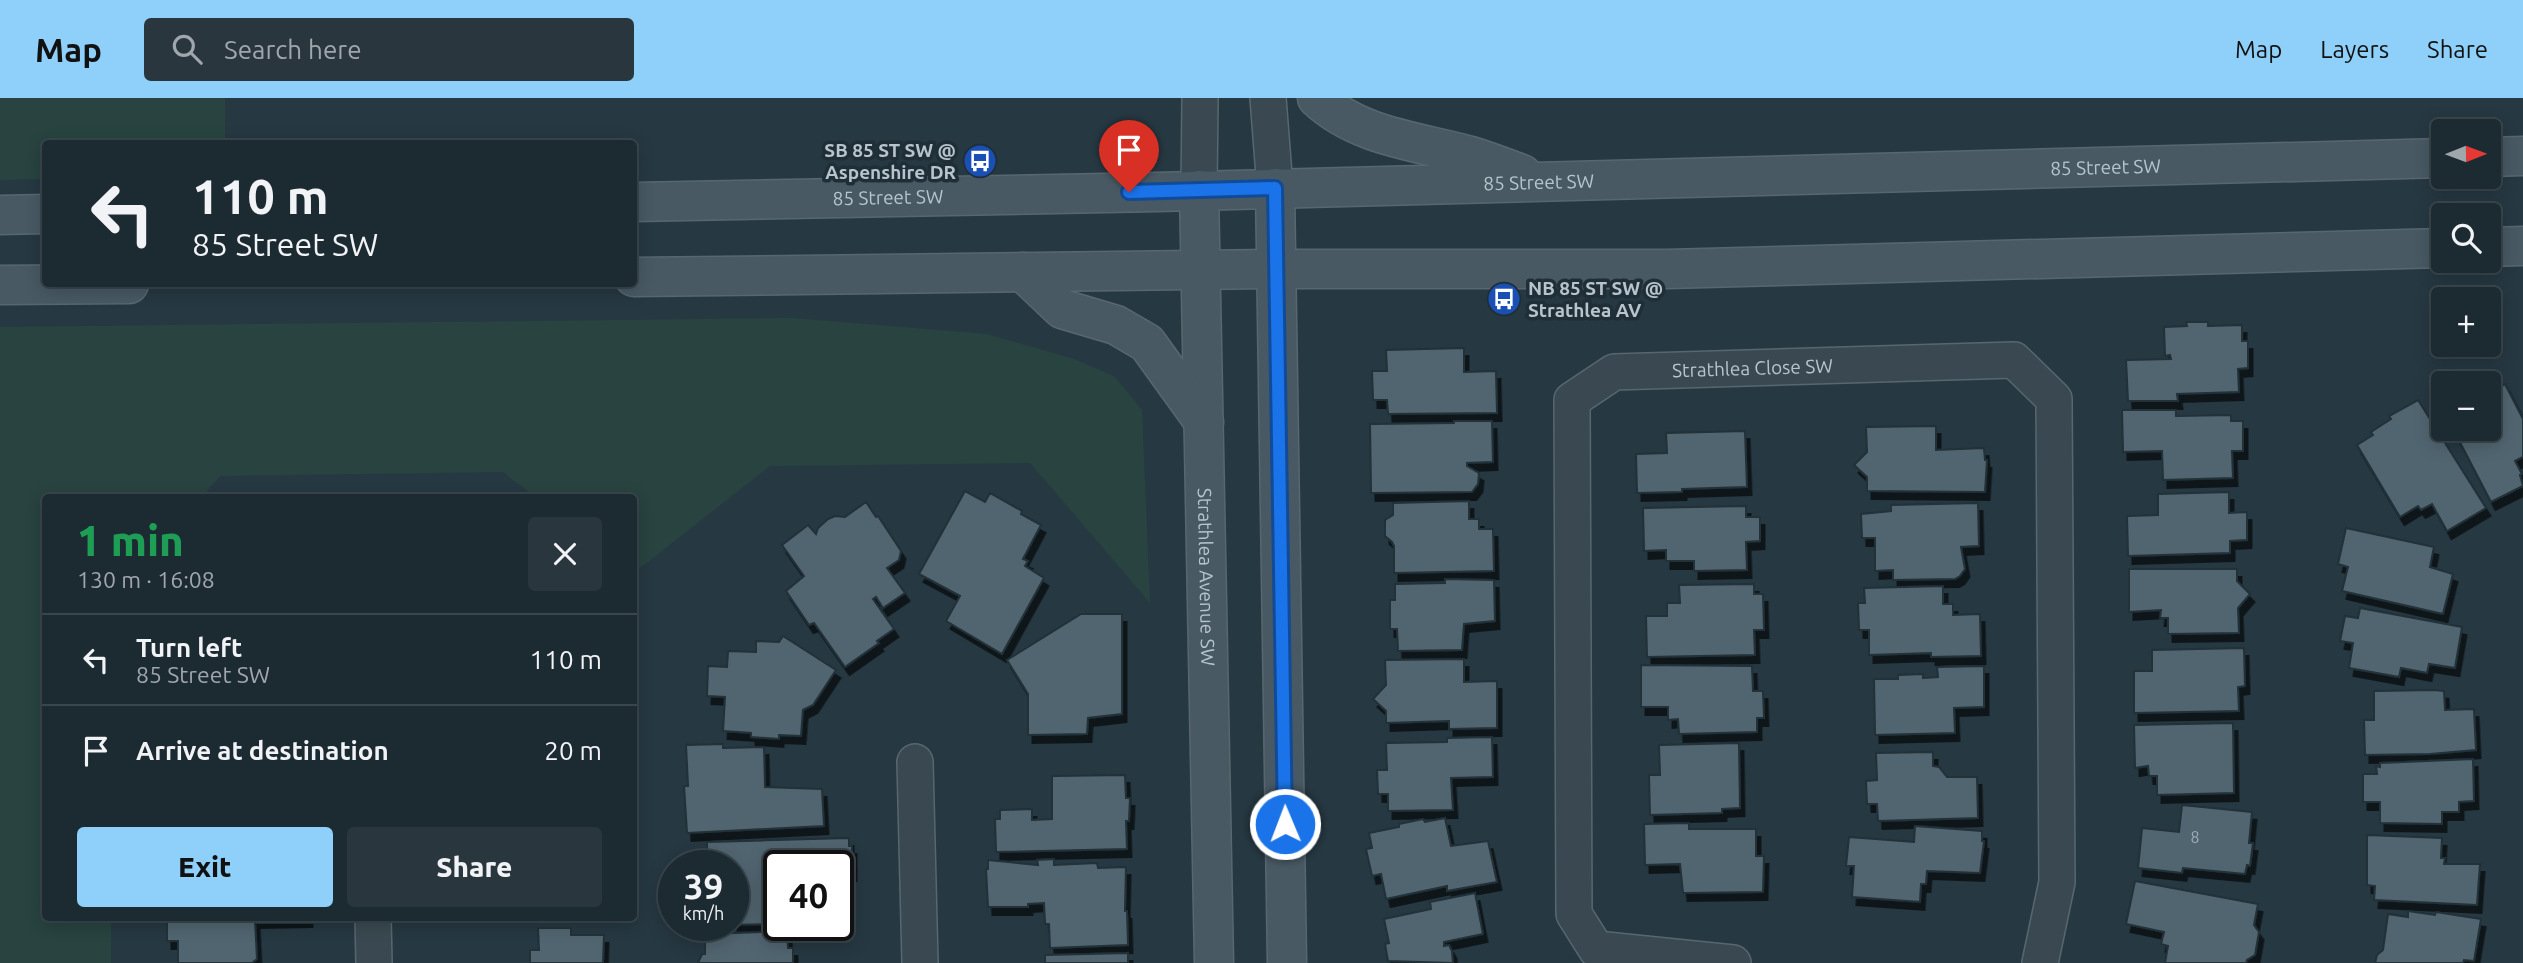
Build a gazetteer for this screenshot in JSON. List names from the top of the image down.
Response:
{
  "streets": {
    "main road": ["85 Street SW", "Strathlea Avenue SW"],
    "street": ["Strathlea Close SW"]
  },
  "crossings": [
    ["85 Street SW", "Strathlea Avenue SW"]
  ],
  "places": {
    "bus stop": ["SB 85 ST SW @ Aspenshire DR", "NB 85 ST SW @ Strathlea AV"]
  },
  "house_numbers": ["8"],
  "north": "right",
  "page": {
    "header": "Map",
    "search": "Search here",
    "nav": ["Map", "Layers", "Share"],
    "map_buttons": ["+", "−"],
    "turn": ["110 m", "85 Street SW"],
    "heading": ["1 min", "130 m · 16:08"],
    "list": [
      {
        "name": "Turn left",
        "note": "85 Street SW",
        "value": "110 m"
      },
      {
        "name": "Arrive at destination",
        "value": "20 m"
      }
    ],
    "buttons": ["Exit", "Share"],
    "speed": "39 km/h",
    "limit": "40"
  }
}
